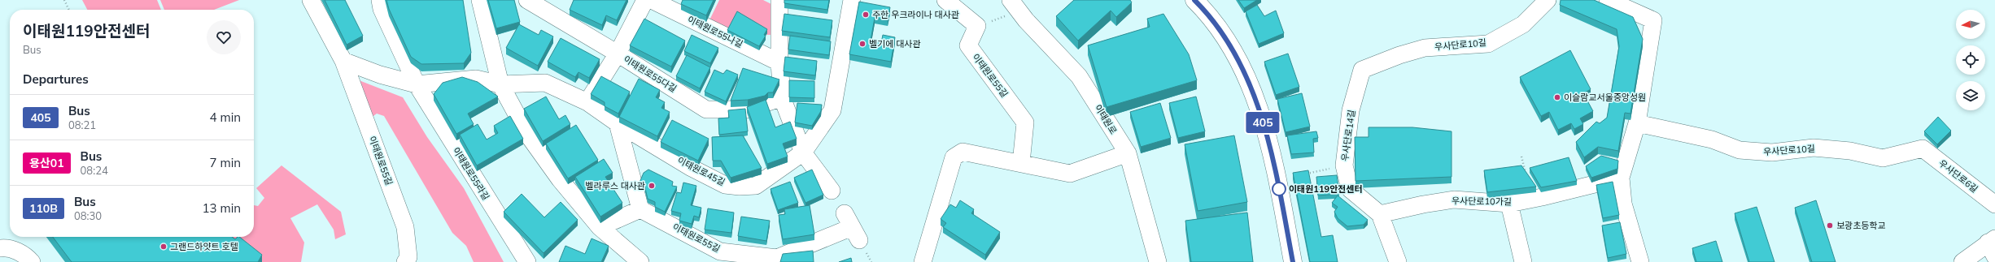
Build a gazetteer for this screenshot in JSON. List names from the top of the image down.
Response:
{
  "streets": {
    "street": [
      "이태원로55나길",
      "우사단로10길",
      "이태원로55다길",
      "이태원로55길",
      "이태원로",
      "우사단로14길",
      "이태원로45길",
      "이태원로55라길",
      "우사단로6길",
      "우사단로10가길"
    ]
  },
  "crossings": [
    ["우사단로10길", "우사단로14길"],
    ["우사단로10길", "우사단로6길"],
    ["우사단로14길", "우사단로10가길"]
  ],
  "places": [
    "주한 우크라이나 대사관",
    "벨기에 대사관",
    "이슬람교서울중앙성원",
    "벨라루스 대사관",
    "이태원119안전센터",
    "보광초등학교",
    "그랜드하얏트 호텔"
  ],
  "lines": ["bus line 405"],
  "north": "left",
  "page": {
    "on_map": "405",
    "heading": [
      ["이태원119안전센터", "Bus"],
      "Departures"
    ],
    "list": [
      {
        "mark": "405",
        "name": "Bus",
        "note": "08:21",
        "value": "4 min"
      },
      {
        "mark": "용산01",
        "name": "Bus",
        "note": "08:24",
        "value": "7 min"
      },
      {
        "mark": "110B",
        "name": "Bus",
        "note": "08:30",
        "value": "13 min"
      }
    ]
  }
}
